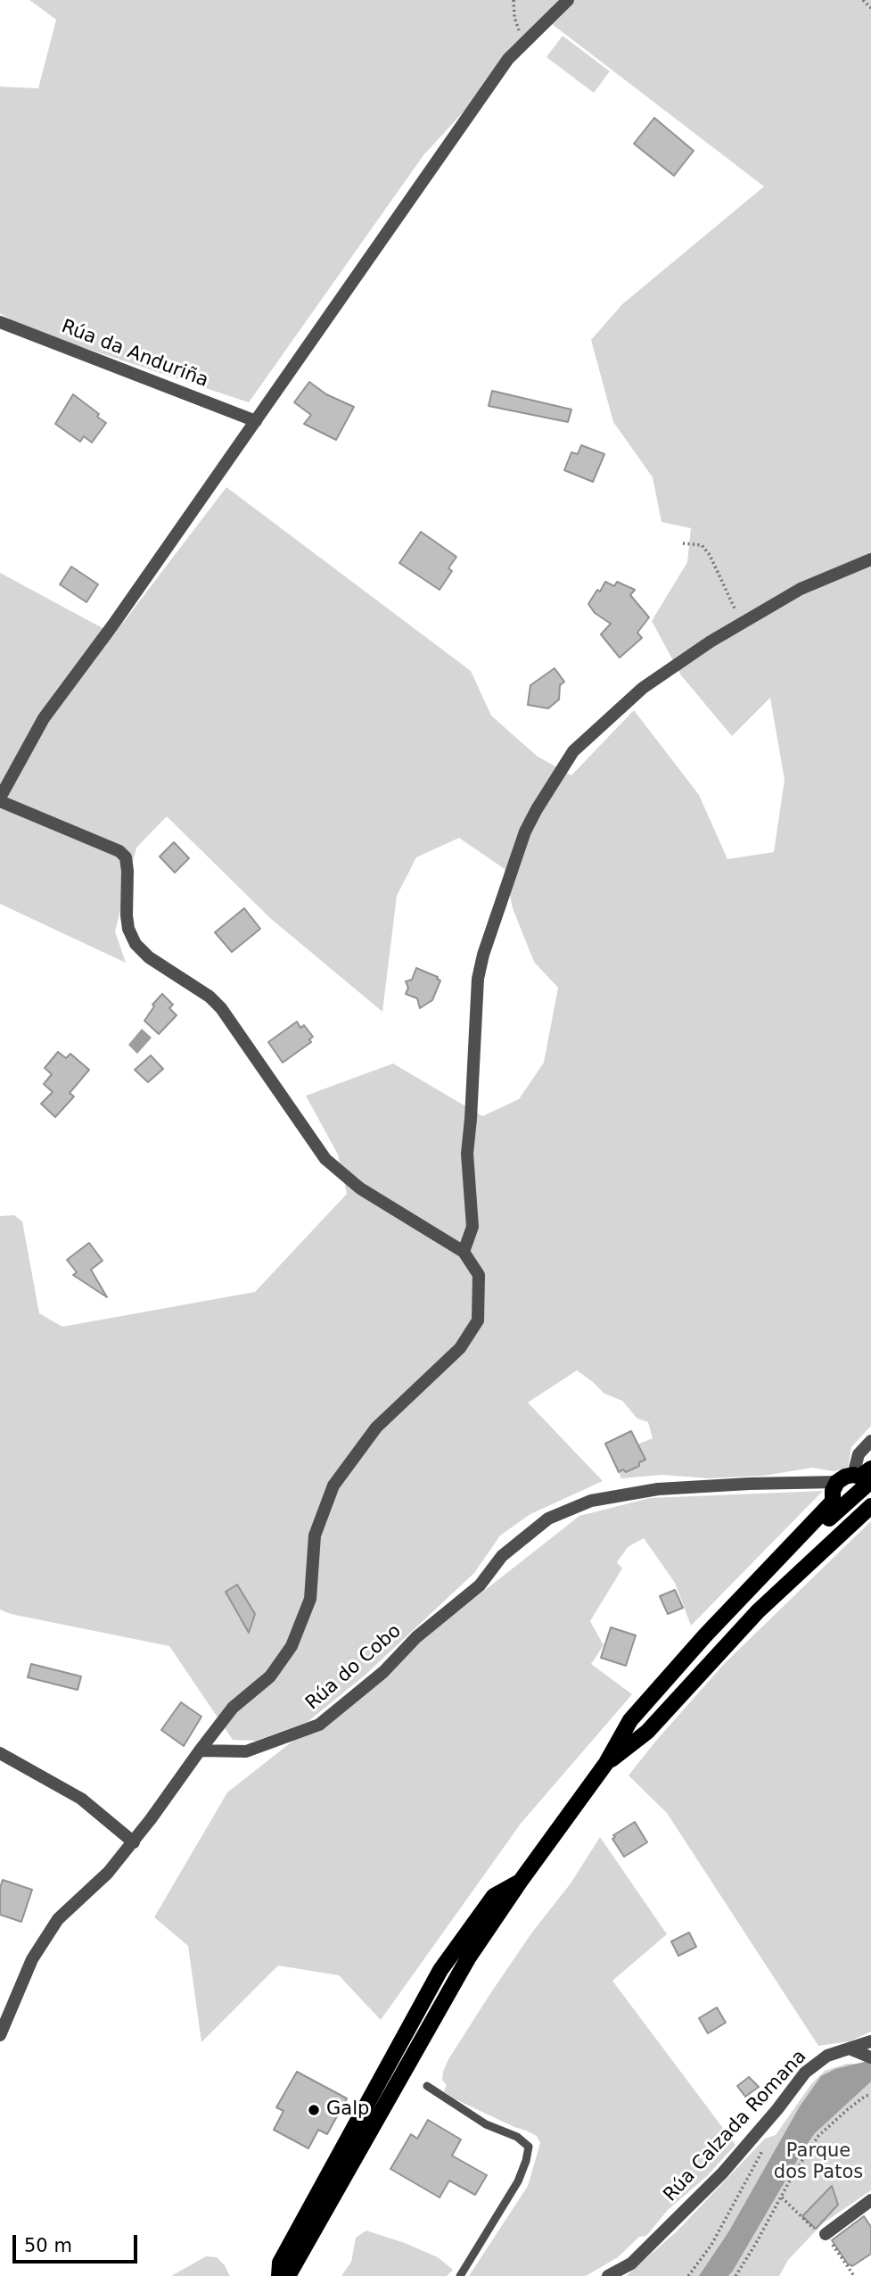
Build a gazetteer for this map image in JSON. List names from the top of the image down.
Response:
{
  "streets": {
    "street": ["Rúa da Anduriña", "Rúa do Cobo", "Rúa Calzada Romana"]
  },
  "parks": ["Parque dos Patos"],
  "places": ["Galp"],
  "scale_bar": "50 m"
}
